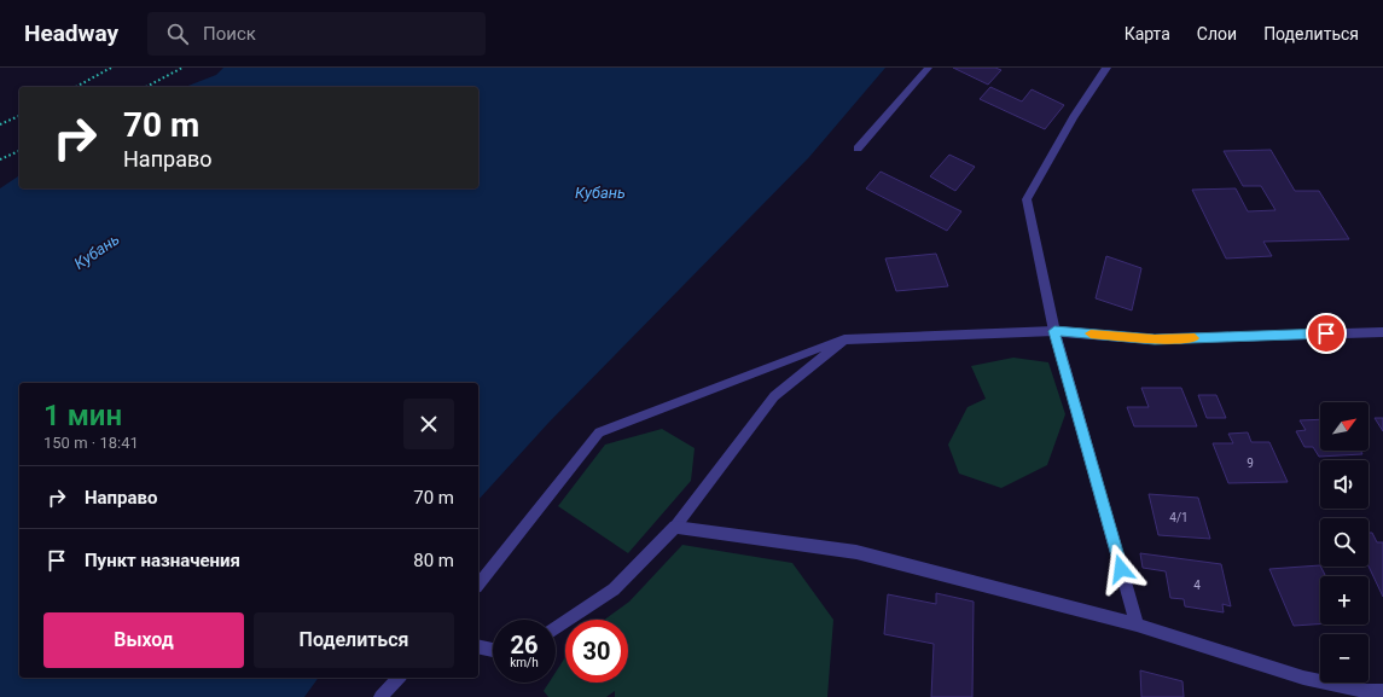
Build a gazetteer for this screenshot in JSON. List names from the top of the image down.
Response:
{
  "water": ["Кубань"],
  "house_numbers": ["9", "4/1", "4"],
  "north": "top right",
  "page": {
    "header": "Headway",
    "search": "Поиск",
    "nav": ["Карта", "Слои", "Поделиться"],
    "turn": ["70 m", "Направо"],
    "heading": ["1 мин", "150 m · 18:41"],
    "map_buttons": ["+", "−"],
    "list": [
      {
        "name": "Направо",
        "value": "70 m"
      },
      {
        "name": "Пункт назначения",
        "value": "80 m"
      }
    ],
    "buttons": ["Выход", "Поделиться"],
    "speed": "26 km/h",
    "limit": "30"
  }
}
